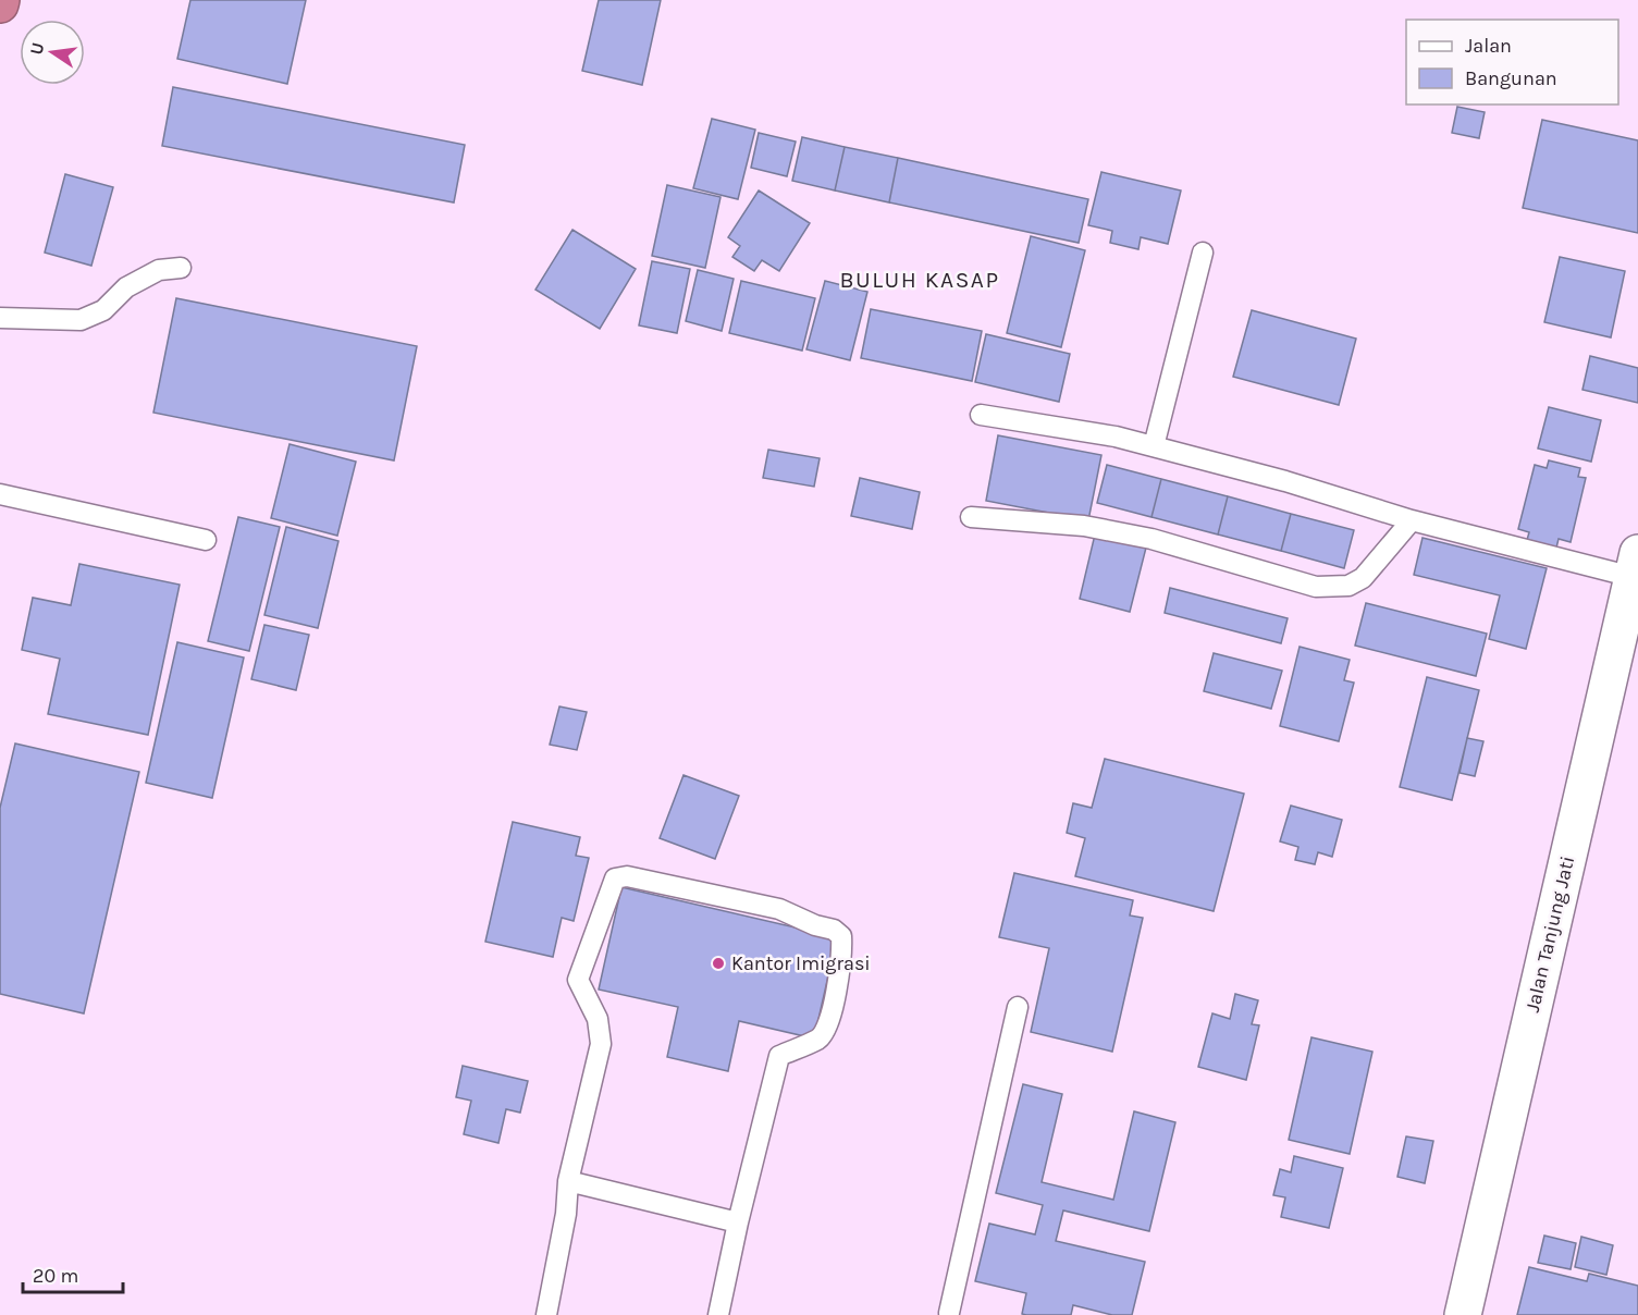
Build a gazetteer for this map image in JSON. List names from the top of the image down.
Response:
{
  "streets": {
    "street": ["Jalan Tanjung Jati"]
  },
  "districts": ["BULUH KASAP"],
  "places": ["Kantor Imigrasi"],
  "legend": ["Jalan", "Bangunan"],
  "scale_bar": "20 m",
  "north": "left"
}
